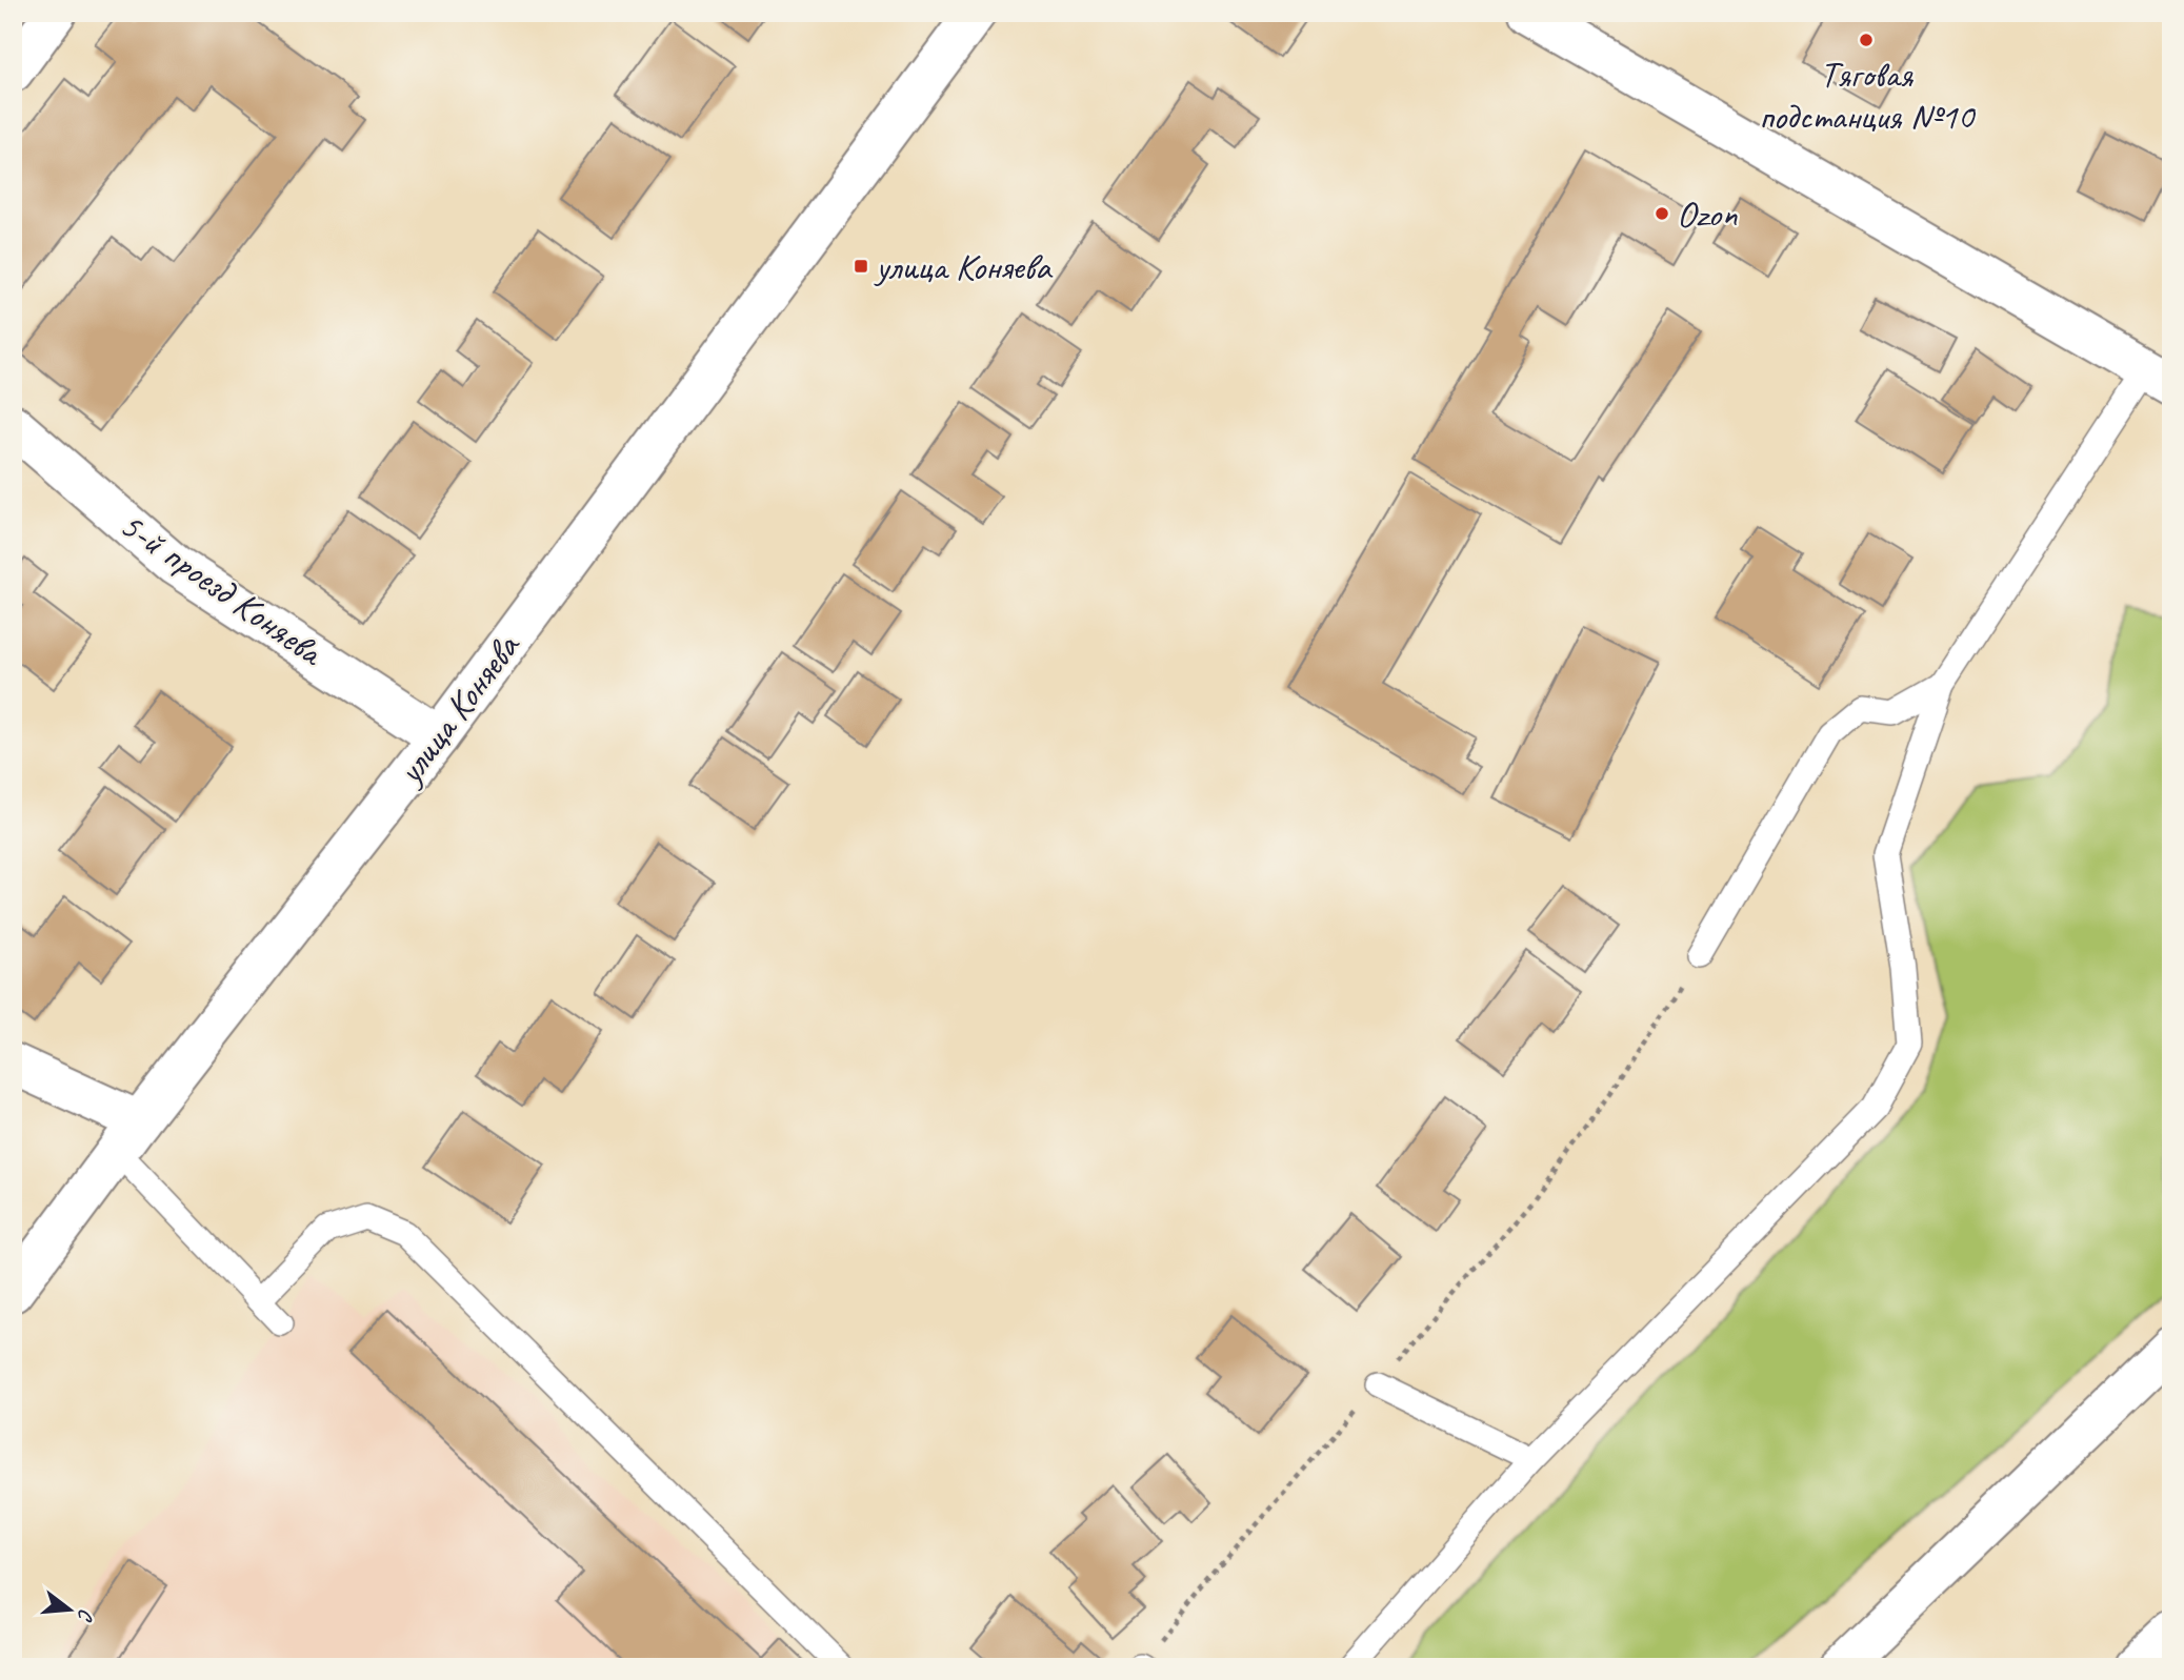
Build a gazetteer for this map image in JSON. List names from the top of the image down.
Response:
{
  "streets": {
    "main road": ["5-й проезд Коняева", "улица Коняева"]
  },
  "crossings": [
    ["5-й проезд Коняева", "улица Коняева"]
  ],
  "places": {
    "other": ["Тяговая подстанция №10", "Ozon"],
    "transit": ["улица Коняева"]
  },
  "north": "right"
}
